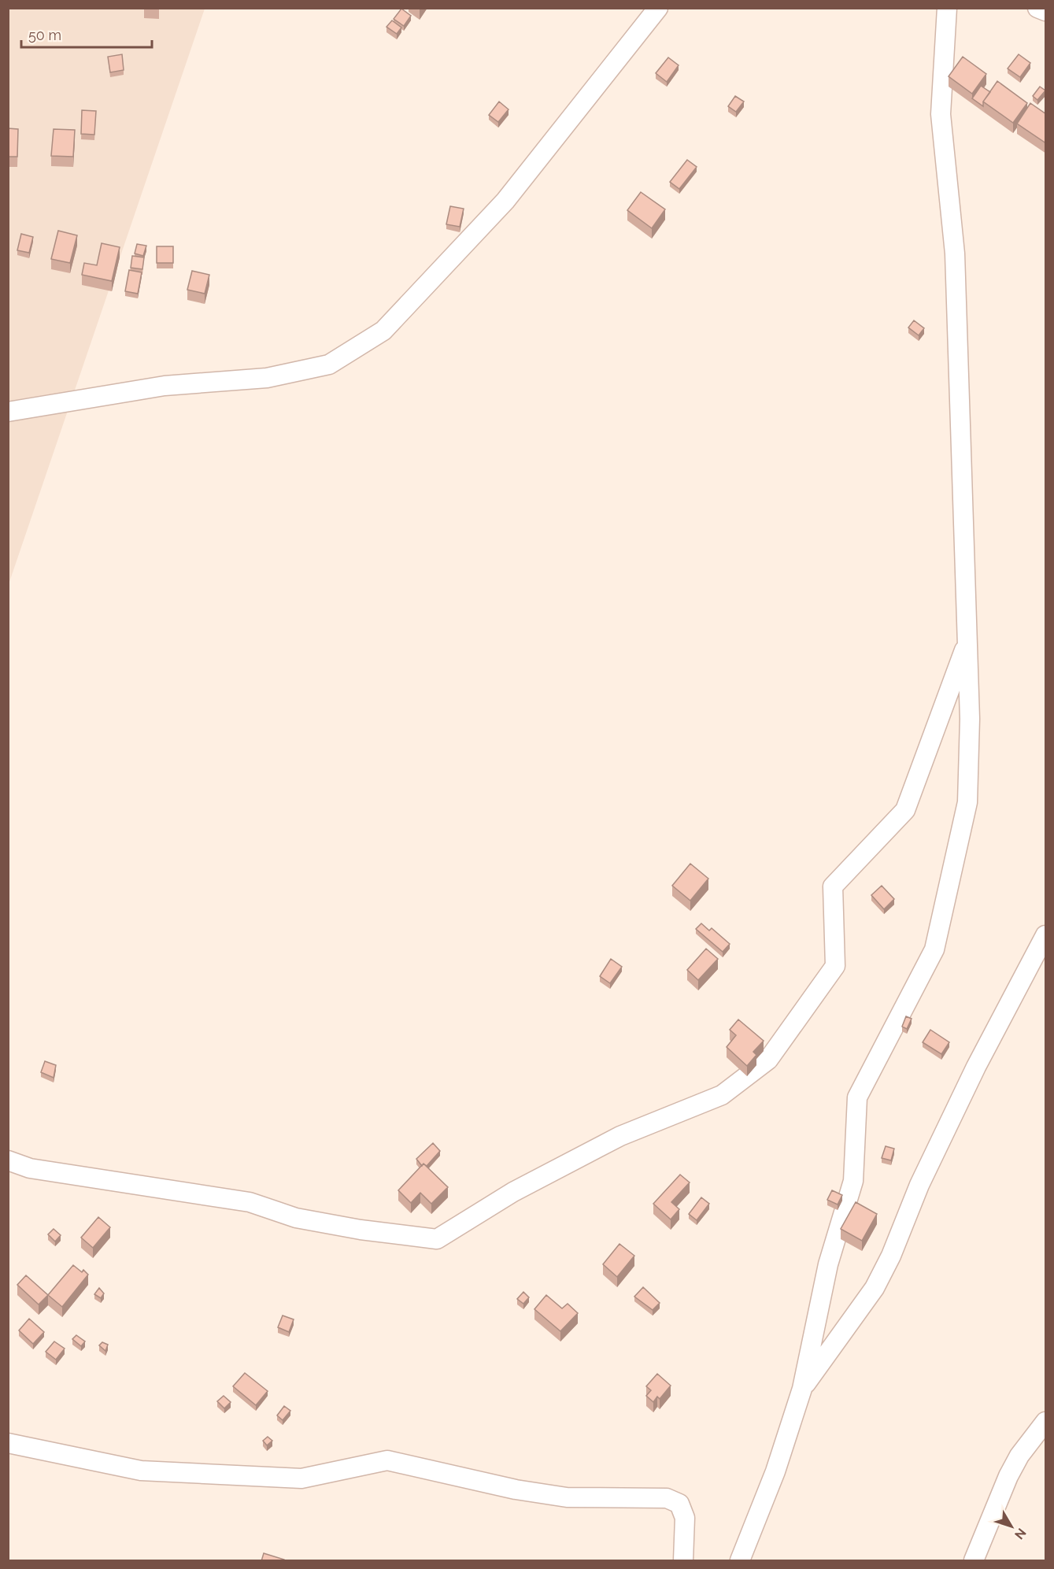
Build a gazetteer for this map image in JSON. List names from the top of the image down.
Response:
{
  "scale_bar": "50 m",
  "north": "bottom right"
}
